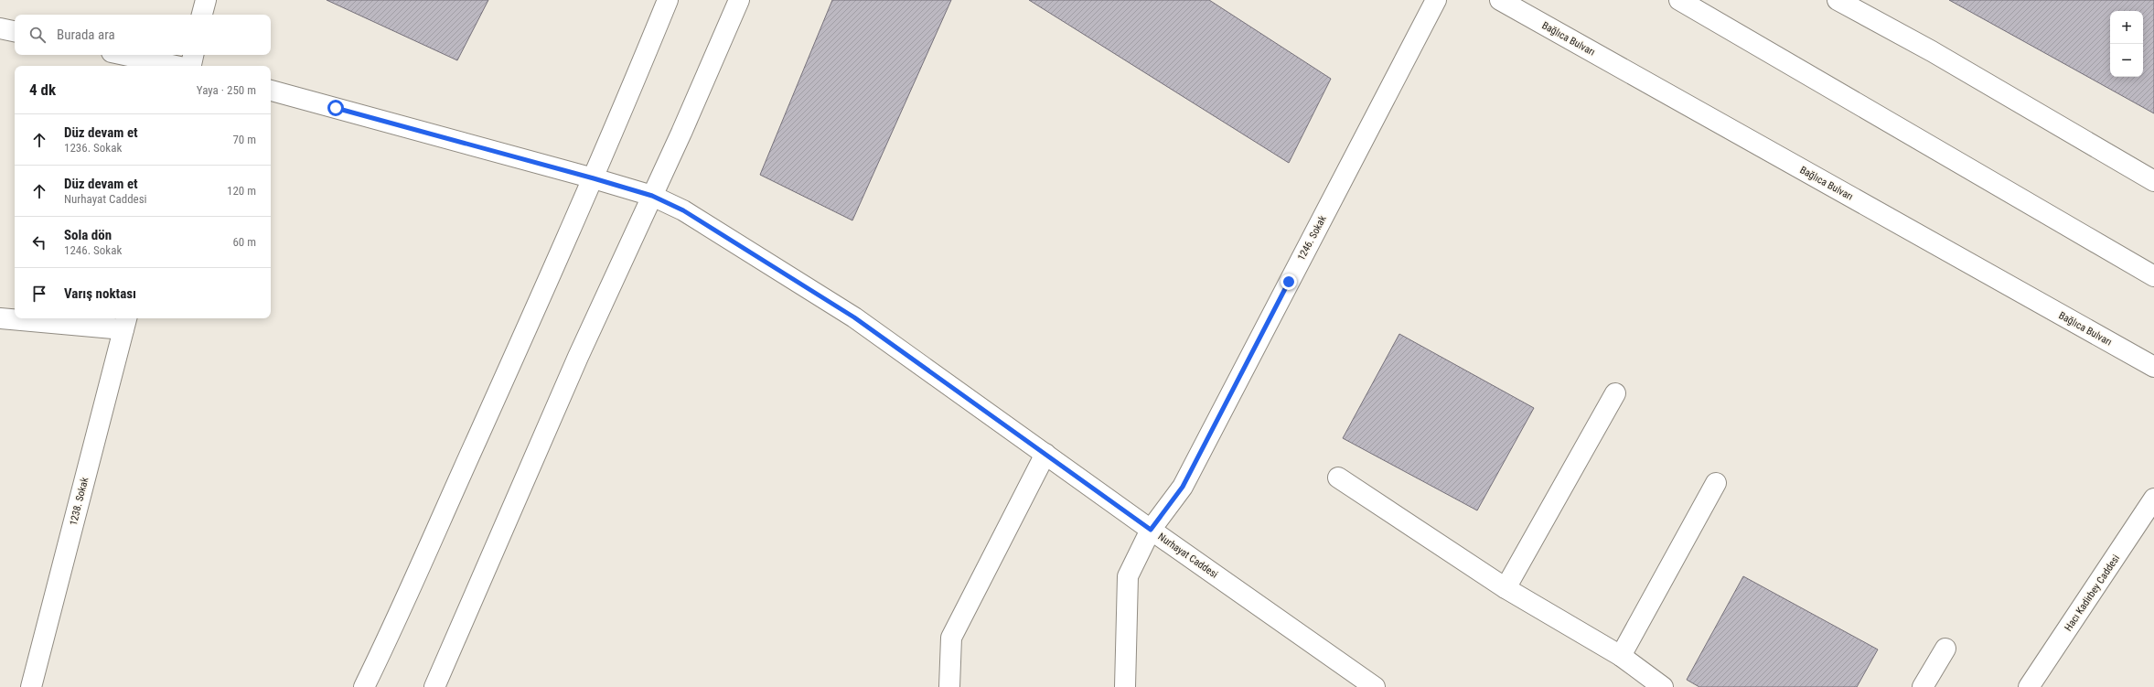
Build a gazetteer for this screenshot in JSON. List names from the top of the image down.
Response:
{
  "streets": {
    "street": [
      "Bağlıca Bulvarı",
      "1246. Sokak",
      "1238. Sokak",
      "Nurhayat Caddesi",
      "Hacı Kadirbey Caddesi"
    ]
  },
  "crossings": [
    ["1246. Sokak", "Nurhayat Caddesi"]
  ],
  "page": {
    "map_buttons": ["+", "−"],
    "search": "Burada ara",
    "heading": ["4 dk", "Yaya · 250 m"],
    "list": [
      ["Düz devam et", "1236. Sokak", "70 m"],
      ["Düz devam et", "Nurhayat Caddesi", "120 m"],
      ["Sola dön", "1246. Sokak", "60 m"],
      "Varış noktası"
    ]
  }
}
